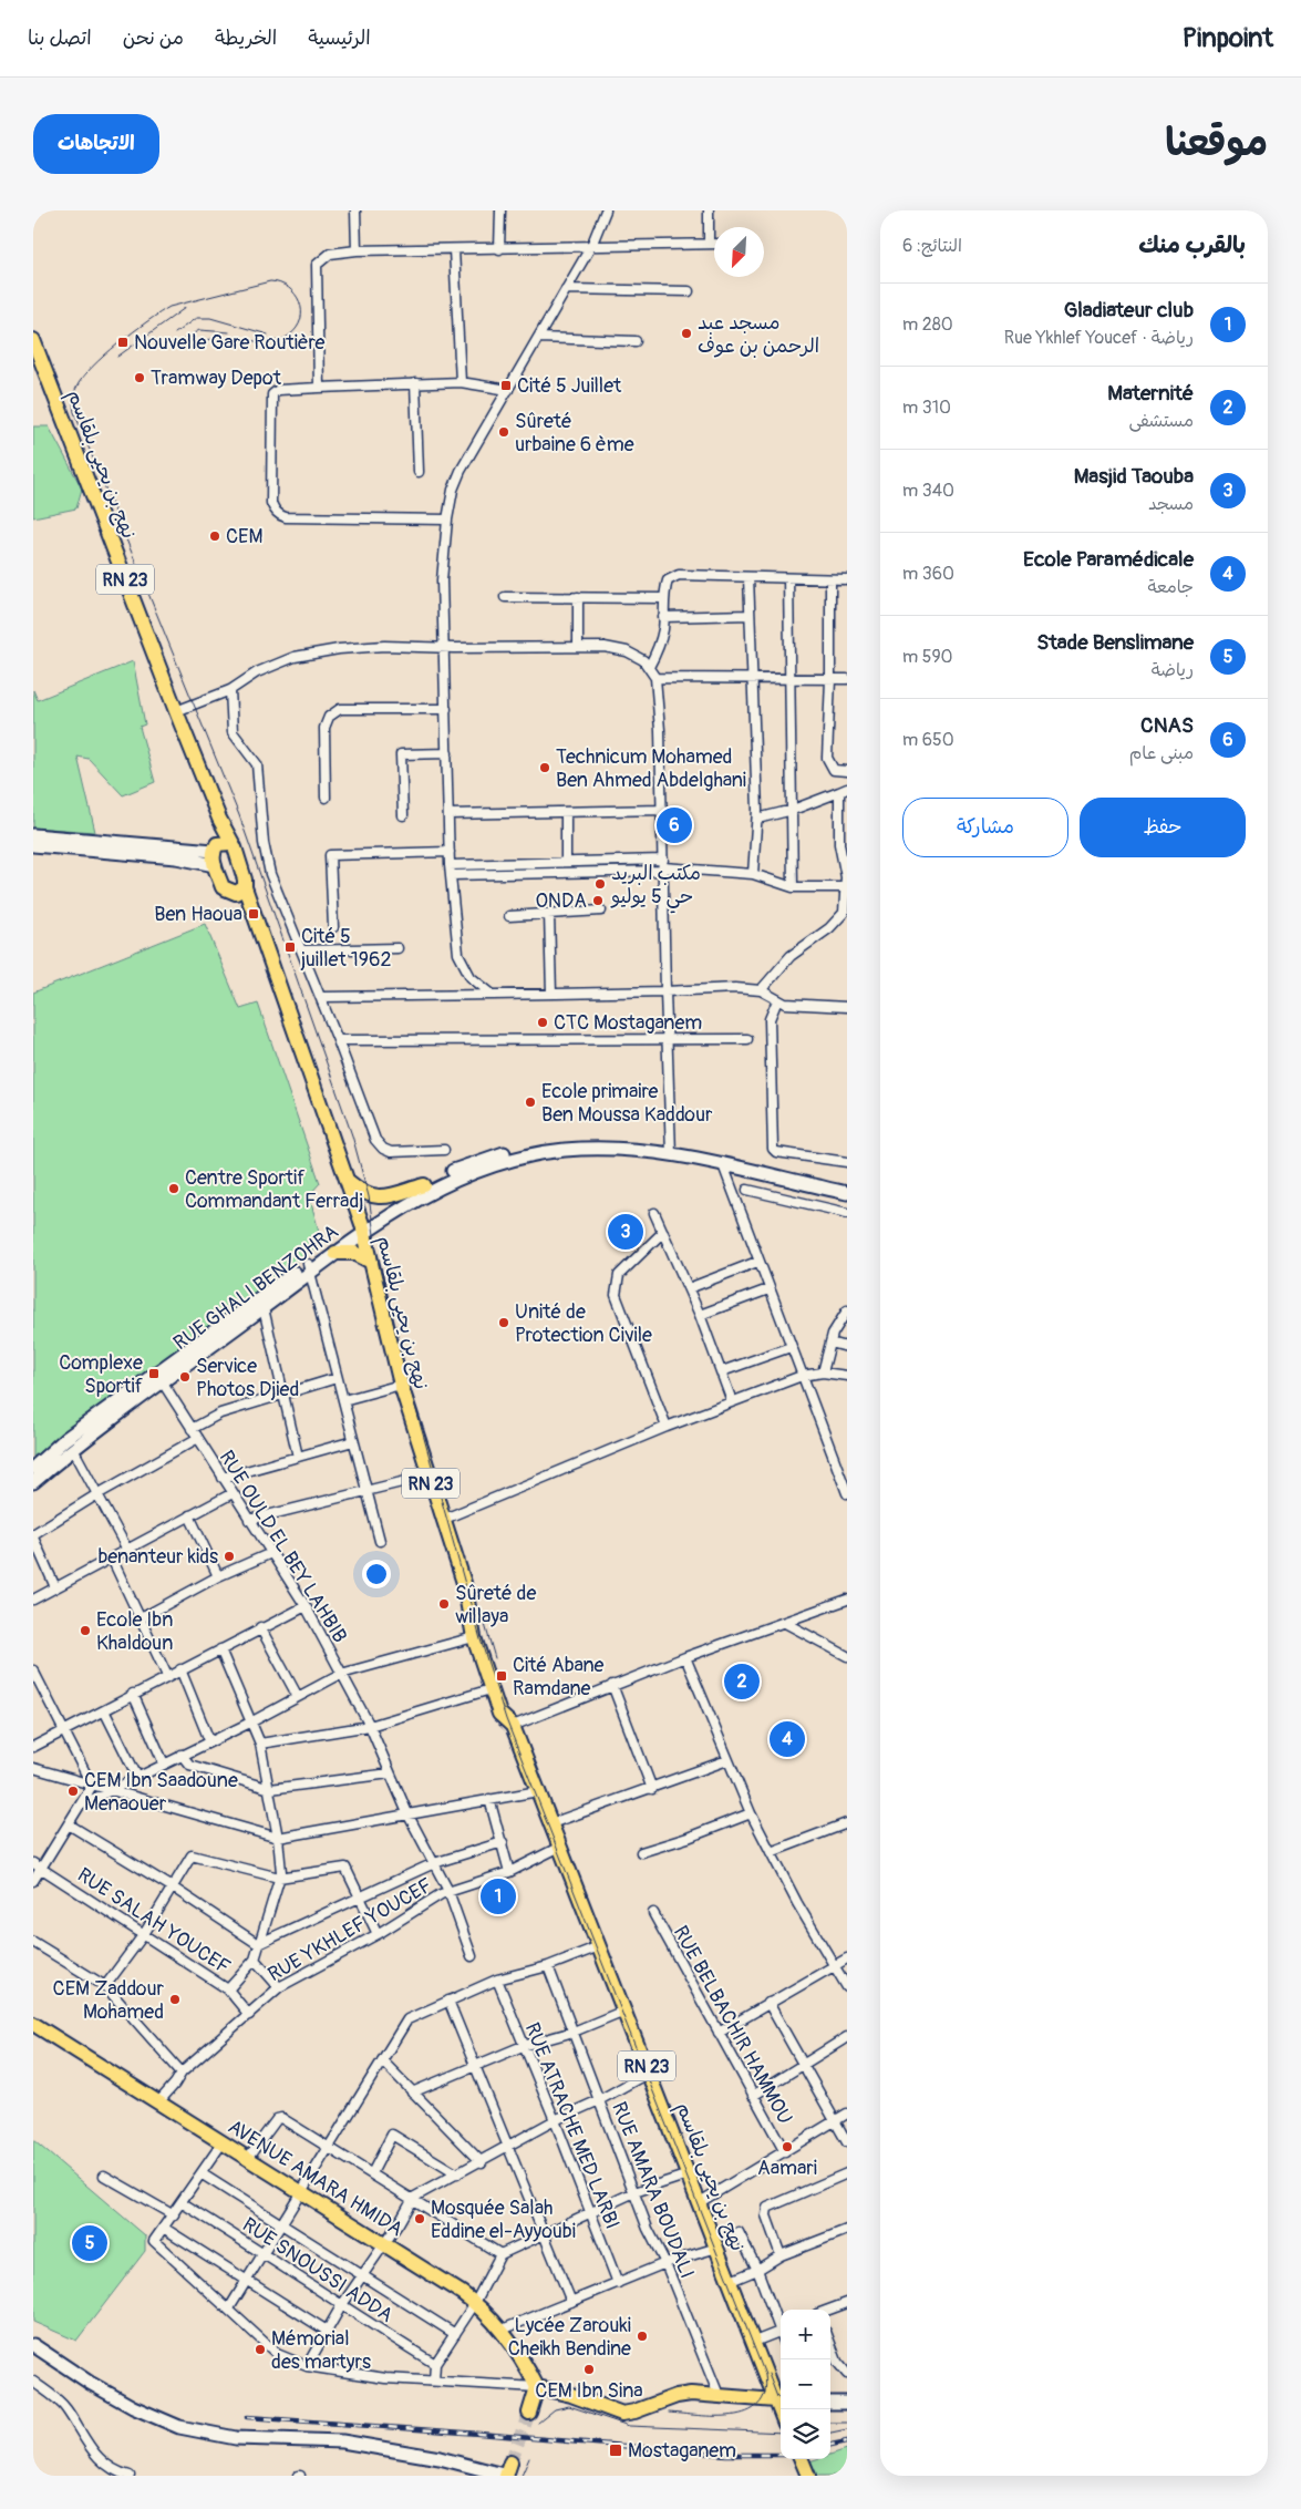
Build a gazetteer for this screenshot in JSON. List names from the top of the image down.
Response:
{
  "streets": {
    "main road": [
      "نهج بن يحيى بلقاسم",
      "RN 23",
      "RUE GHALI BENZOHRA",
      "AVENUE AMARA HMIDA"
    ],
    "street": [
      "RUE OULD EL BEY LAHBIB",
      "RUE SALAH YOUCEF",
      "RUE YKHLEF YOUCEF",
      "RUE BELBACHIR HAMMOU",
      "RUE ATRACHE MED LARBI",
      "RUE AMARA BOUDALI",
      "RUE SNOUSSI ADDA"
    ]
  },
  "crossings": [
    ["نهج بن يحيى بلقاسم", "RUE GHALI BENZOHRA"],
    ["نهج بن يحيى بلقاسم", "RUE YKHLEF YOUCEF"],
    ["RUE GHALI BENZOHRA", "RUE OULD EL BEY LAHBIB"],
    ["RUE OULD EL BEY LAHBIB", "RUE YKHLEF YOUCEF"],
    ["RUE SALAH YOUCEF", "RUE YKHLEF YOUCEF"],
    ["RUE YKHLEF YOUCEF", "AVENUE AMARA HMIDA"]
  ],
  "places": {
    "other": [
      "مسجد عبد الرحمن بن عوف",
      "Tramway Depot",
      "Sûreté urbaine 6 ème",
      "CEM",
      "Technicum Mohamed Ben Ahmed Abdelghani",
      "مكتب البريد حي 5 يوليو",
      "ONDA",
      "CTC Mostaganem",
      "Ecole primaire Ben Moussa Kaddour",
      "Centre Sportif Commandant Ferradj",
      "Unité de Protection Civile",
      "Service Photos Djied",
      "benanteur kids",
      "Sûreté de willaya",
      "Ecole Ibn Khaldoun",
      "CEM Ibn Saadoune Menaouer",
      "CEM Zaddour Mohamed",
      "Aamari",
      "Mosquée Salah Eddine el-Ayyoubi",
      "Lycée Zarouki Cheikh Bendine",
      "Mémorial des martyrs",
      "CEM Ibn Sina"
    ],
    "transit": [
      "Nouvelle Gare Routière",
      "Cité 5 Juillet",
      "Ben Haoua",
      "Cité 5 juillet 1962",
      "Complexe Sportif",
      "Cité Abane Ramdane",
      "Mostaganem"
    ]
  },
  "north": "bottom left",
  "page": {
    "header": "Pinpoint",
    "nav": [
      "الرئيسية",
      "الخريطة",
      "من نحن",
      "اتصل بنا"
    ],
    "title": "موقعنا",
    "buttons": [
      "الاتجاهات",
      ["حفظ", "مشاركة"]
    ],
    "heading": ["بالقرب منك", "النتائج: 6"],
    "list": [
      {
        "mark": "1",
        "name": "Gladiateur club",
        "note": "رياضة · Rue Ykhlef Youcef",
        "value": "280 m"
      },
      {
        "mark": "2",
        "name": "Maternité",
        "note": "مستشفى",
        "value": "310 m"
      },
      {
        "mark": "3",
        "name": "Masjid Taouba",
        "note": "مسجد",
        "value": "340 m"
      },
      {
        "mark": "4",
        "name": "Ecole Paramédicale",
        "note": "جامعة",
        "value": "360 m"
      },
      {
        "mark": "5",
        "name": "Stade Benslimane",
        "note": "رياضة",
        "value": "590 m"
      },
      {
        "mark": "6",
        "name": "CNAS",
        "note": "مبنى عام",
        "value": "650 m"
      }
    ],
    "pins": [
      "6",
      "3",
      "2",
      "4",
      "1",
      "5"
    ],
    "map_buttons": ["+", "−"]
  }
}
